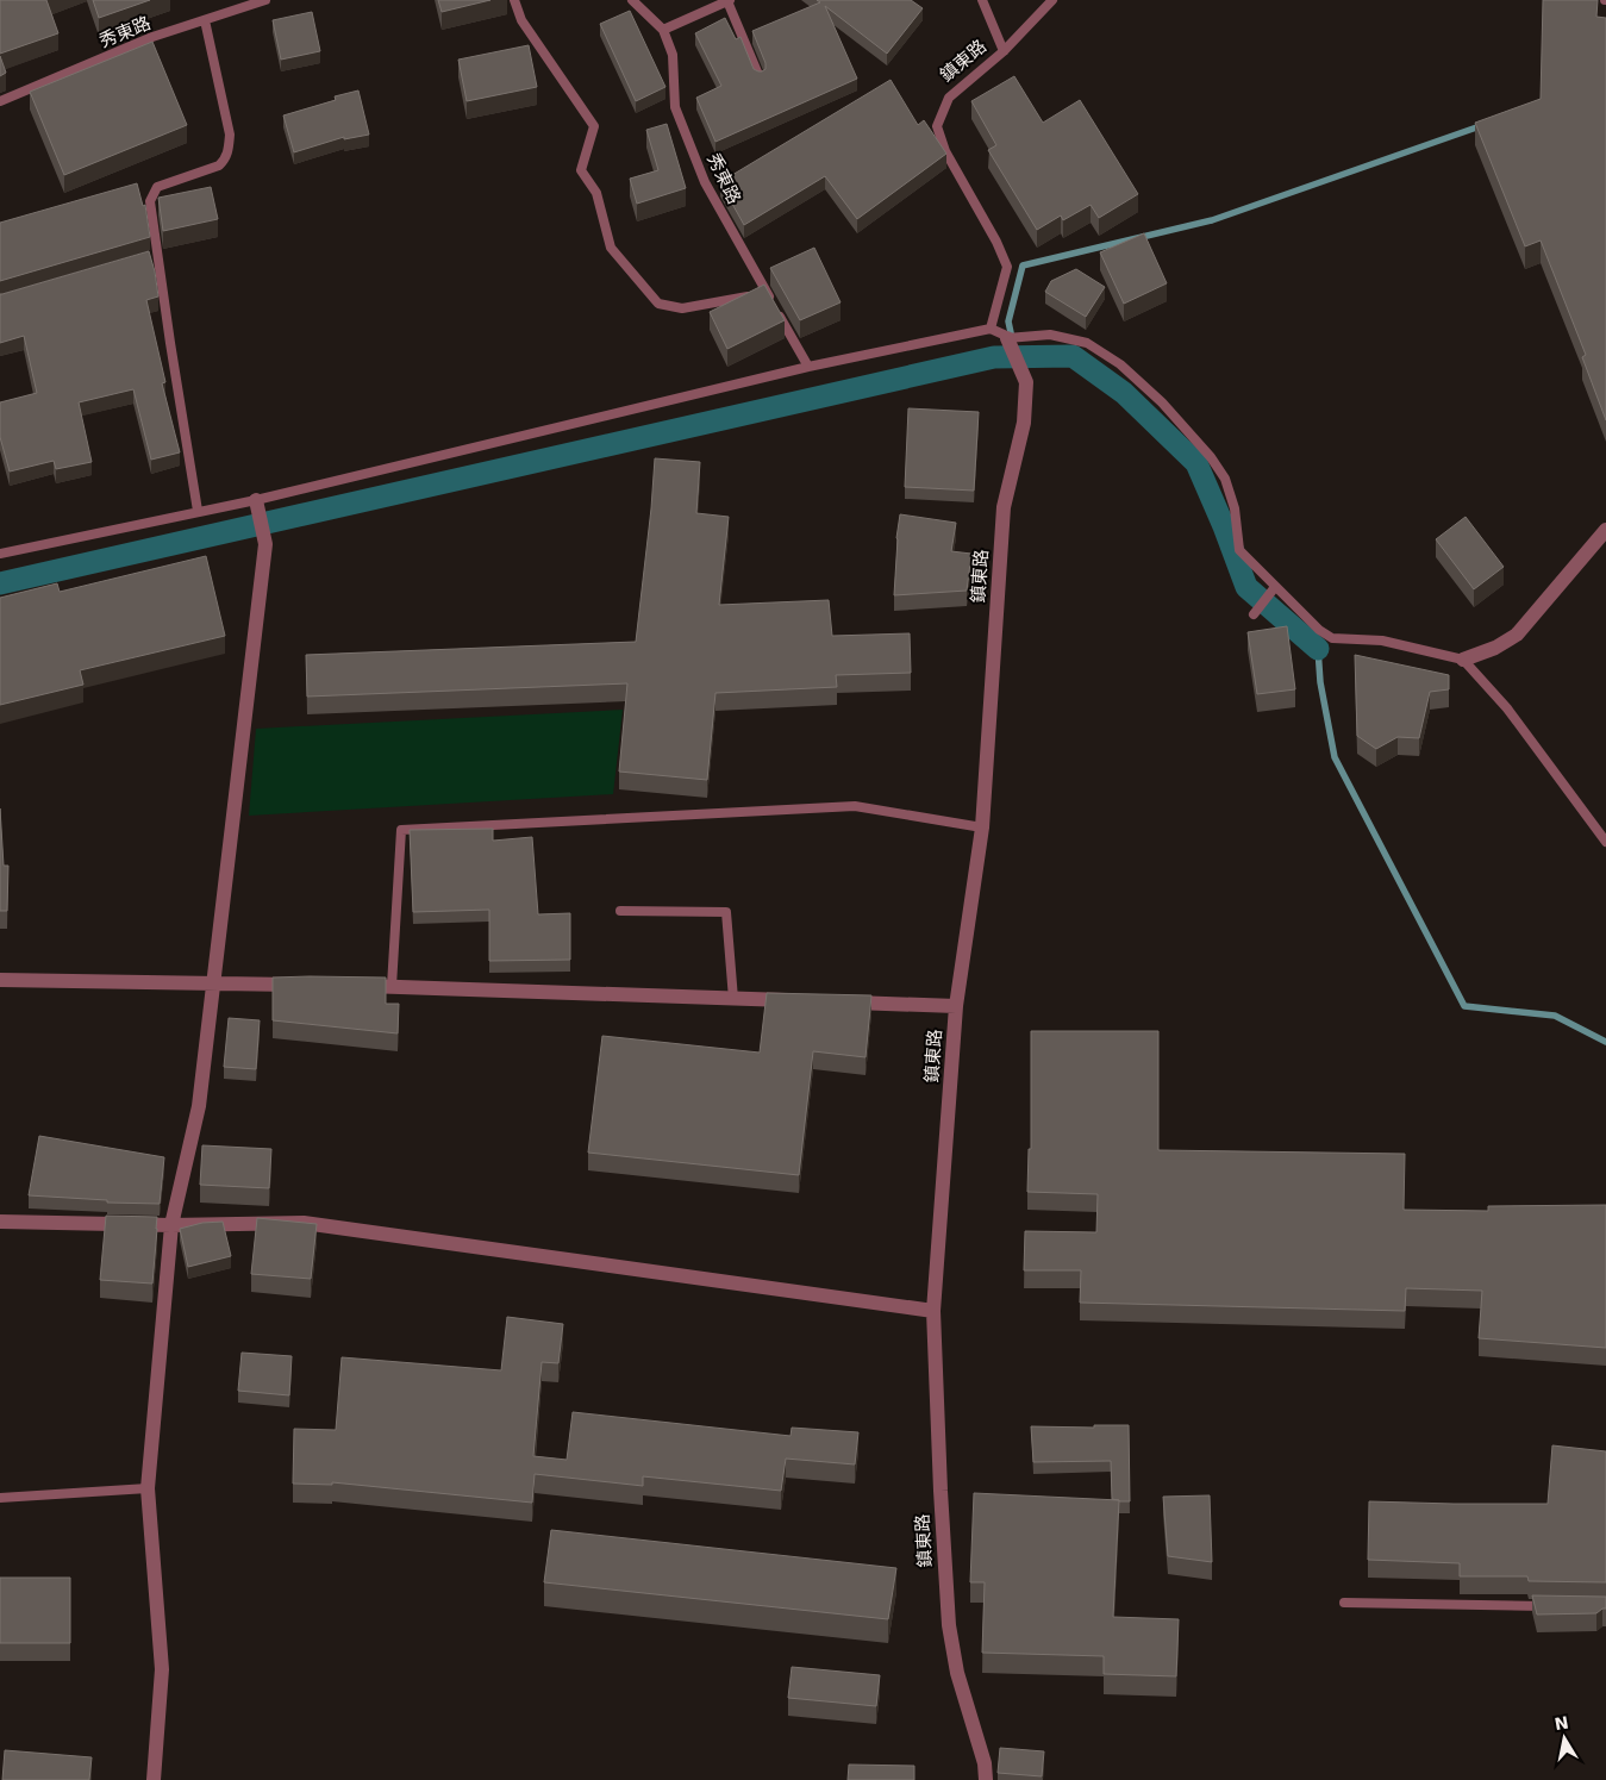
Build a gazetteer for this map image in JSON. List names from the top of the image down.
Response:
{
  "streets": {
    "street": ["鎮東路"],
    "lane": ["秀東路"]
  },
  "north": "top"
}
